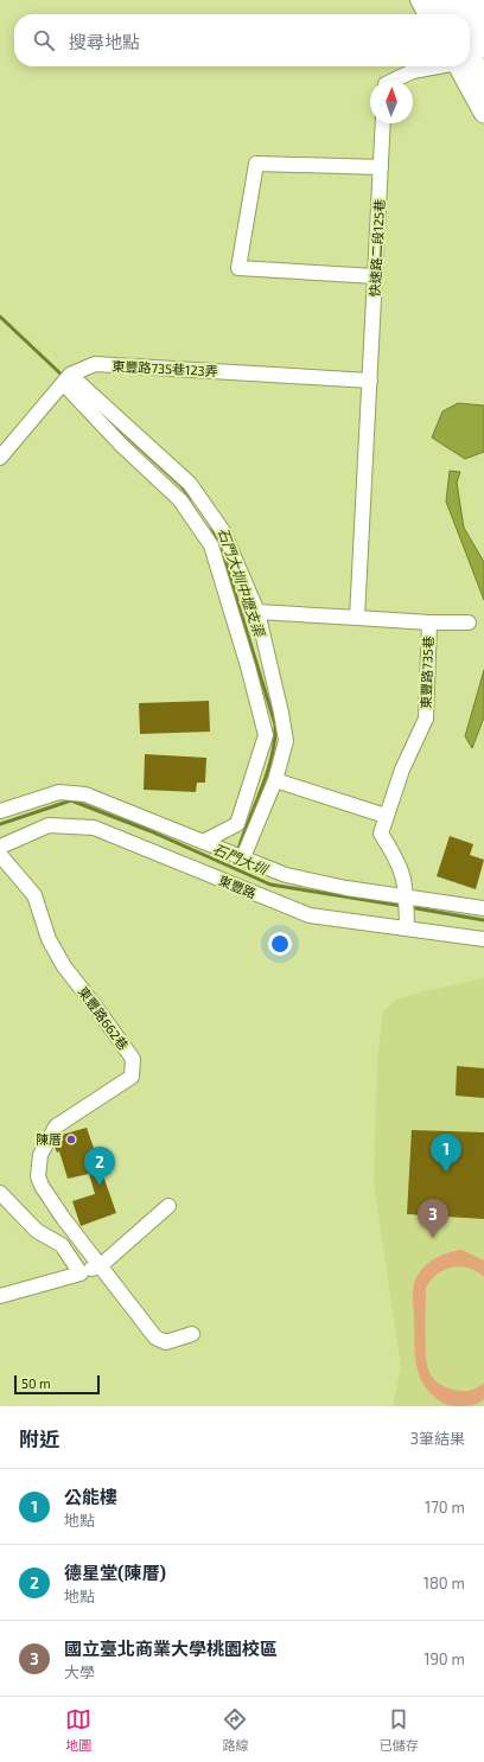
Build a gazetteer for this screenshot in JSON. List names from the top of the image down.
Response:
{
  "streets": {
    "street": [
      "快速路二段125巷",
      "東豐路735巷123弄",
      "東豐路735巷",
      "東豐路",
      "東豐路662巷"
    ]
  },
  "crossings": [
    ["快速路二段125巷", "東豐路735巷123弄"],
    ["東豐路735巷", "東豐路"]
  ],
  "water": ["石門大圳中壢支渠", "石門大圳"],
  "places": ["陳厝"],
  "scale_bar": "50 m",
  "north": "top",
  "page": {
    "search": "搜尋地點",
    "pins": ["1", "2", "3"],
    "scale": "50 m",
    "heading": ["附近", "3筆結果"],
    "list": [
      {
        "mark": "1",
        "name": "公能樓",
        "note": "地點",
        "value": "170 m"
      },
      {
        "mark": "2",
        "name": "德星堂(陳厝)",
        "note": "地點",
        "value": "180 m"
      },
      {
        "mark": "3",
        "name": "國立臺北商業大學桃園校區",
        "note": "大學",
        "value": "190 m"
      }
    ],
    "nav": ["地圖", "路線", "已儲存"]
  }
}
